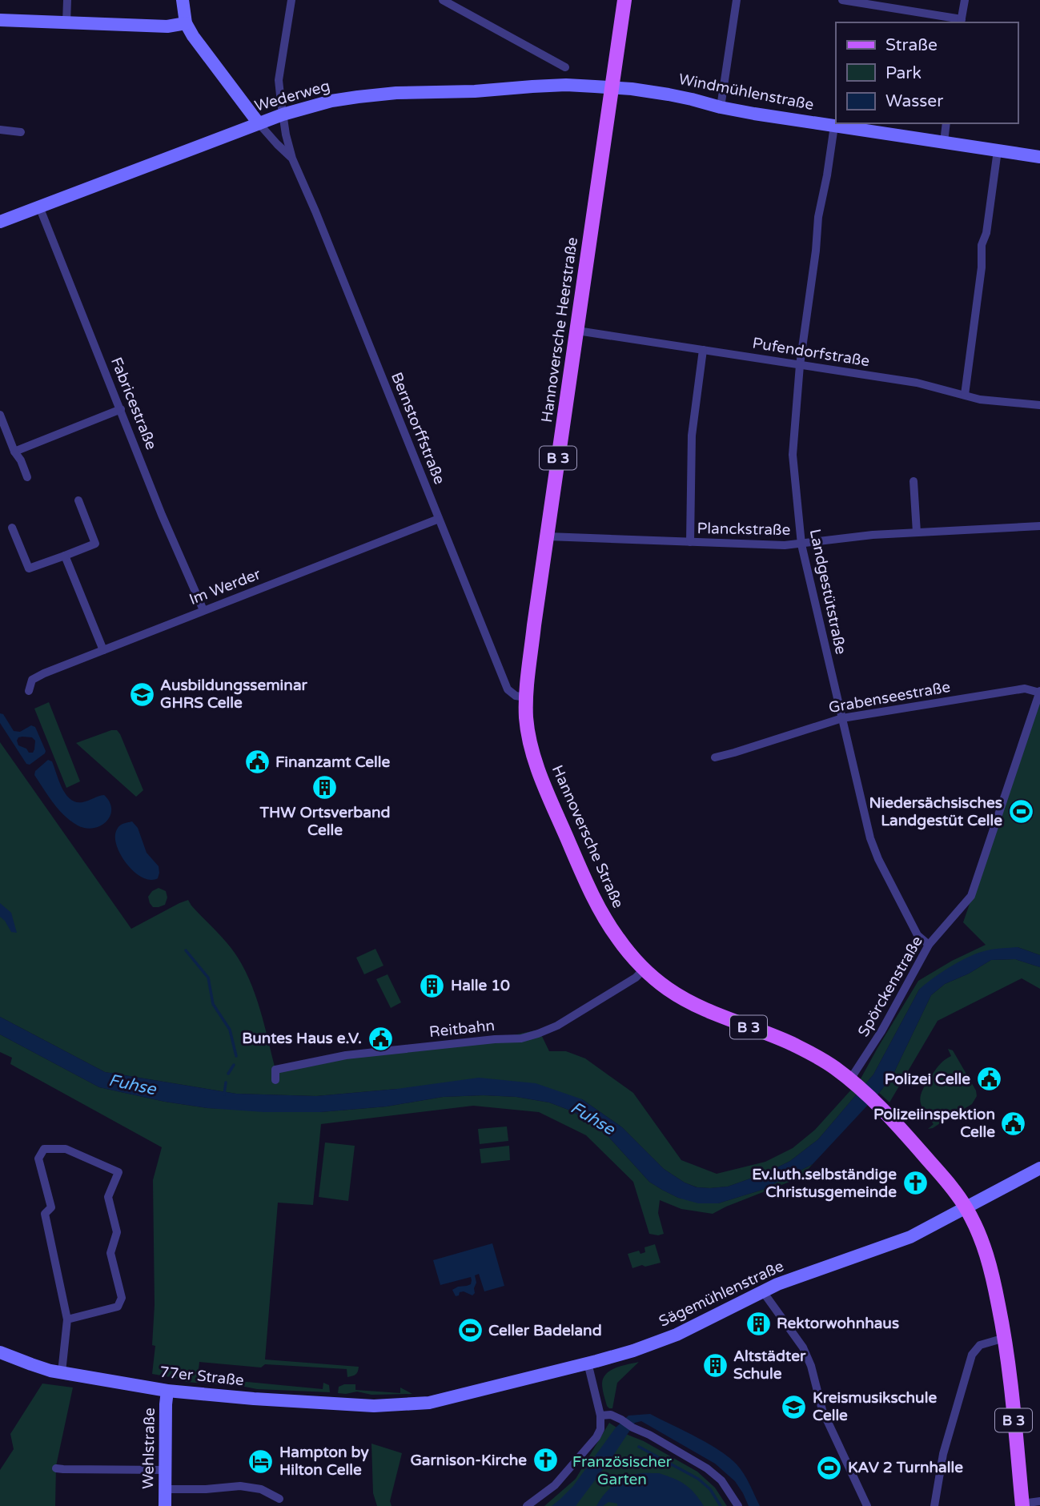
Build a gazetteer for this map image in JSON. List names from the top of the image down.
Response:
{
  "streets": {
    "main road": ["Hannoversche Heerstraße", "B 3", "Hannoversche Straße"],
    "street": [
      "Windmühlenstraße",
      "Wederweg",
      "Pufendorfstraße",
      "Fabricestraße",
      "Bernstorffstraße",
      "Planckstraße",
      "Im Werder",
      "Landgestütstraße",
      "Grabenseestraße",
      "Spörckenstraße",
      "Reitbahn",
      "Sägemühlenstraße",
      "77er Straße",
      "Wehlstraße"
    ]
  },
  "crossings": [
    ["Windmühlenstraße", "Wederweg"],
    ["Windmühlenstraße", "Hannoversche Heerstraße"],
    ["Windmühlenstraße", "Landgestütstraße"],
    ["Wederweg", "Hannoversche Heerstraße"],
    ["Wederweg", "Fabricestraße"],
    ["Wederweg", "Bernstorffstraße"],
    ["Hannoversche Heerstraße", "Pufendorfstraße"],
    ["Hannoversche Heerstraße", "Bernstorffstraße"],
    ["Hannoversche Heerstraße", "Planckstraße"],
    ["Hannoversche Heerstraße", "Hannoversche Straße"],
    ["Pufendorfstraße", "Landgestütstraße"],
    ["Fabricestraße", "Im Werder"],
    ["Bernstorffstraße", "Im Werder"],
    ["Bernstorffstraße", "Hannoversche Straße"],
    ["Planckstraße", "Landgestütstraße"],
    ["Landgestütstraße", "Grabenseestraße"],
    ["Landgestütstraße", "Spörckenstraße"],
    ["Grabenseestraße", "Spörckenstraße"],
    ["Hannoversche Straße", "Spörckenstraße"],
    ["Hannoversche Straße", "Reitbahn"],
    ["Hannoversche Straße", "Sägemühlenstraße"],
    ["Sägemühlenstraße", "77er Straße"],
    ["77er Straße", "Wehlstraße"]
  ],
  "water": ["Fuhse"],
  "parks": ["Französischer Garten"],
  "places": {
    "school or university": ["Ausbildungsseminar GHRS Celle", "Kreismusikschule Celle"],
    "public building": [
      "Finanzamt Celle",
      "Buntes Haus e.V.",
      "Polizei Celle",
      "Polizeiinspektion Celle"
    ],
    "building": [
      "THW Ortsverband Celle",
      "Halle 10",
      "Rektorwohnhaus",
      "Altstädter Schule"
    ],
    "sports": ["Niedersächsisches Landgestüt Celle", "Celler Badeland", "KAV 2 Turnhalle"],
    "church": ["Ev.luth.selbständige Christusgemeinde", "Garnison-Kirche"],
    "hotel": ["Hampton by Hilton Celle"]
  },
  "legend": ["Straße", "Park", "Wasser"]
}
